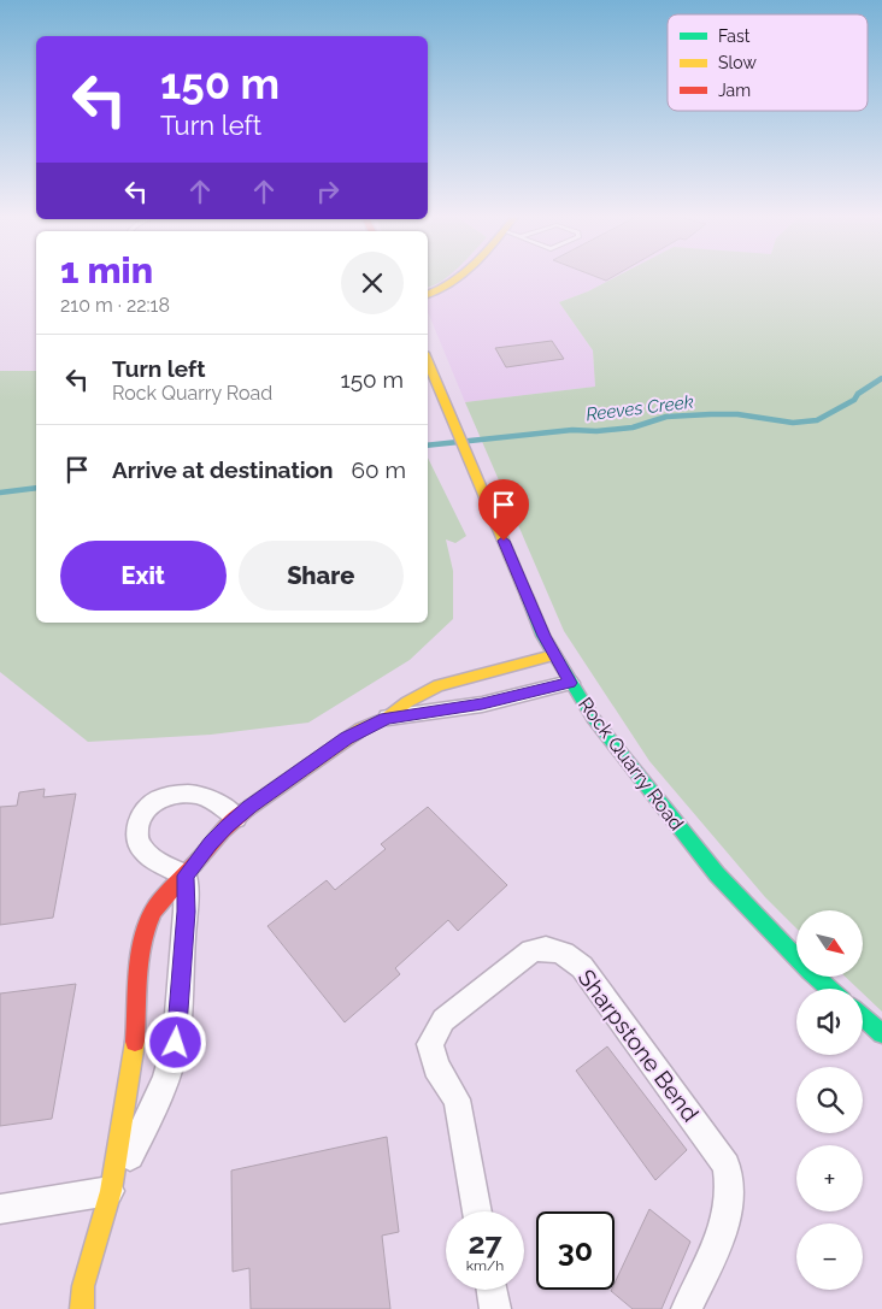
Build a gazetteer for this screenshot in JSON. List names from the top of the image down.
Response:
{
  "streets": {
    "street": ["Rock Quarry Road", "Sharpstone Bend"]
  },
  "water": ["Reeves Creek"],
  "legend": ["Fast", "Slow", "Jam"],
  "north": "bottom right",
  "page": {
    "turn": ["150 m", "Turn left"],
    "heading": ["1 min", "210 m · 22:18"],
    "list": [
      {
        "name": "Turn left",
        "note": "Rock Quarry Road",
        "value": "150 m"
      },
      {
        "name": "Arrive at destination",
        "value": "60 m"
      }
    ],
    "buttons": ["Exit", "Share"],
    "map_buttons": ["+", "−"],
    "speed": "27 km/h",
    "limit": "30"
  }
}
